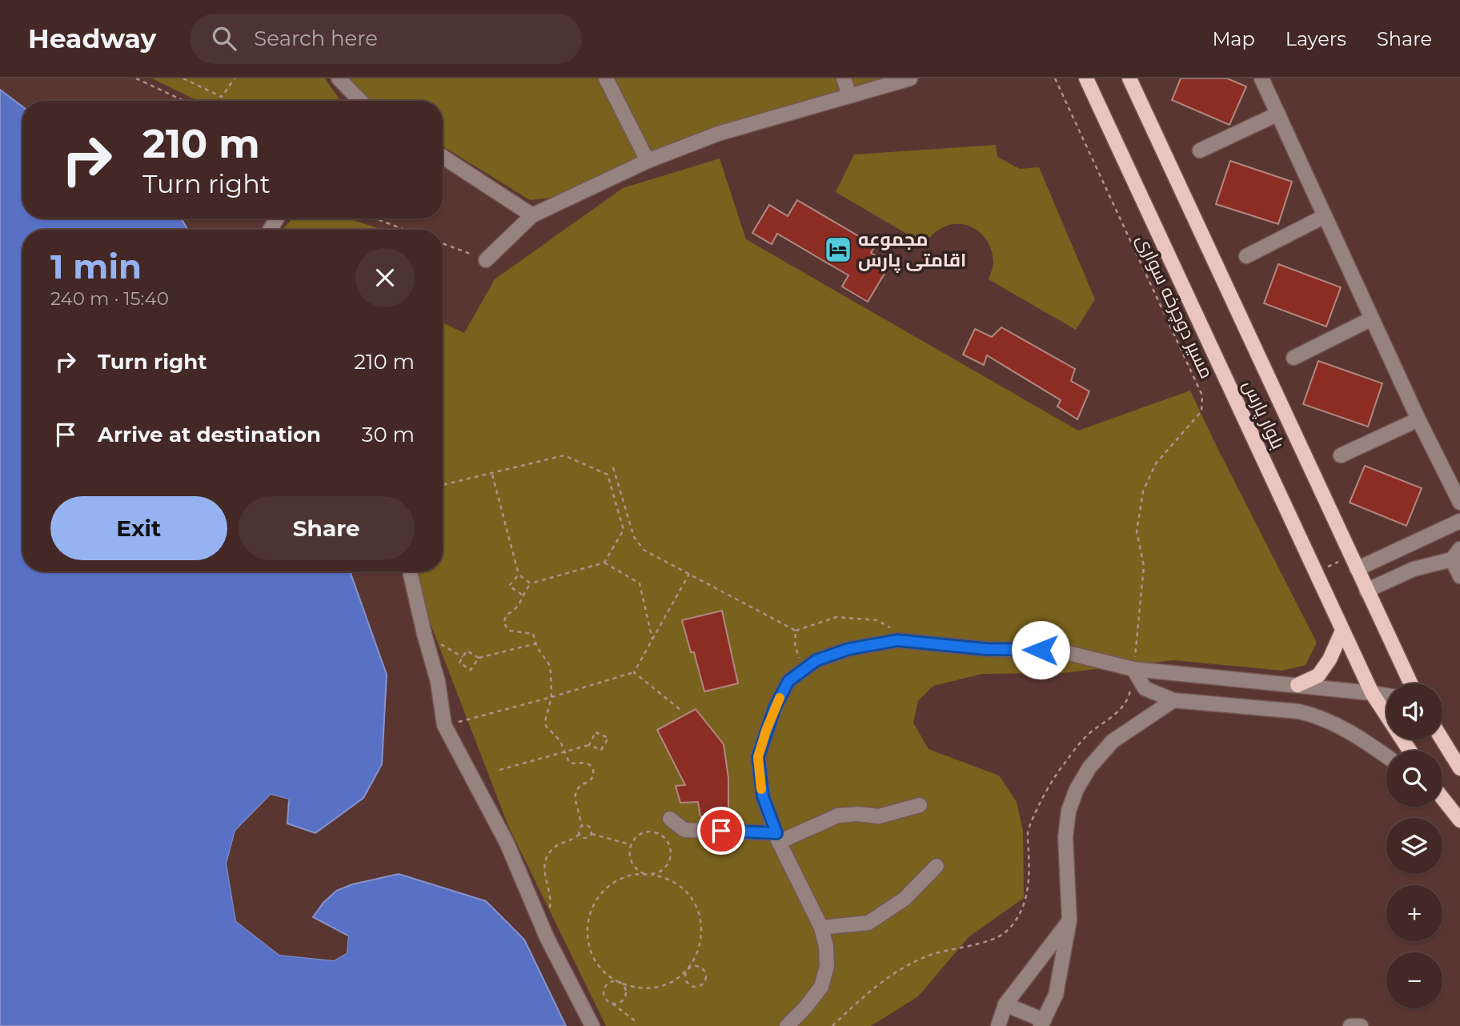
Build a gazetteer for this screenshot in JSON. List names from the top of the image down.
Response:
{
  "streets": {
    "main road": ["بلوار پارس"],
    "path": ["مسیر دوچرخه سواری"]
  },
  "places": {
    "hotel": ["مجموعه اقامتی پارس"]
  },
  "page": {
    "header": "Headway",
    "search": "Search here",
    "nav": ["Map", "Layers", "Share"],
    "turn": ["210 m", "Turn right"],
    "heading": ["1 min", "240 m · 15:40"],
    "list": [
      {
        "name": "Turn right",
        "value": "210 m"
      },
      {
        "name": "Arrive at destination",
        "value": "30 m"
      }
    ],
    "buttons": ["Exit", "Share"],
    "map_buttons": ["+", "−"]
  }
}
